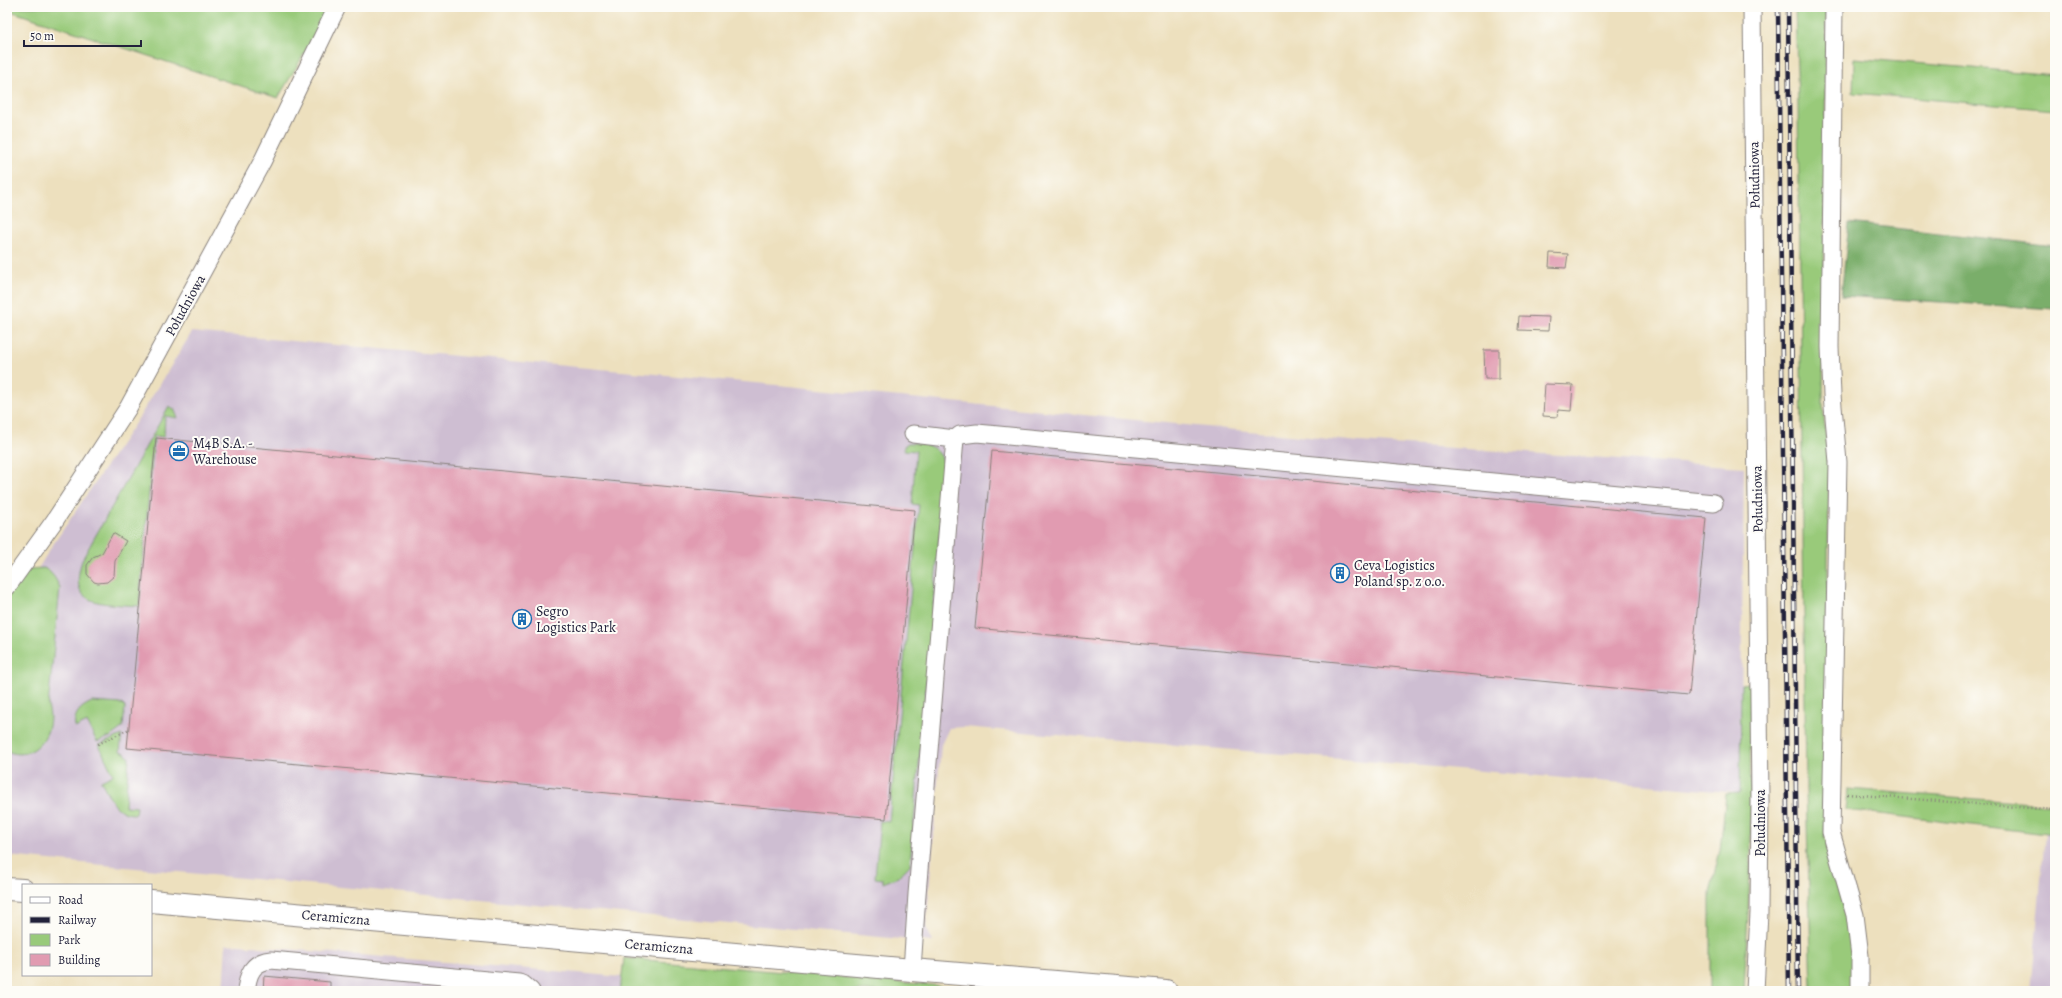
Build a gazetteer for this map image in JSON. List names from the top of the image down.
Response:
{
  "streets": {
    "main road": ["Ceramiczna"],
    "street": ["Południowa"]
  },
  "places": {
    "office": ["M4B S.A. - Warehouse"],
    "building": ["Ceva Logistics Poland sp. z o.o.", "Segro Logistics Park"]
  },
  "legend": [
    "Road",
    "Railway",
    "Park",
    "Building"
  ],
  "scale_bar": "50 m"
}
